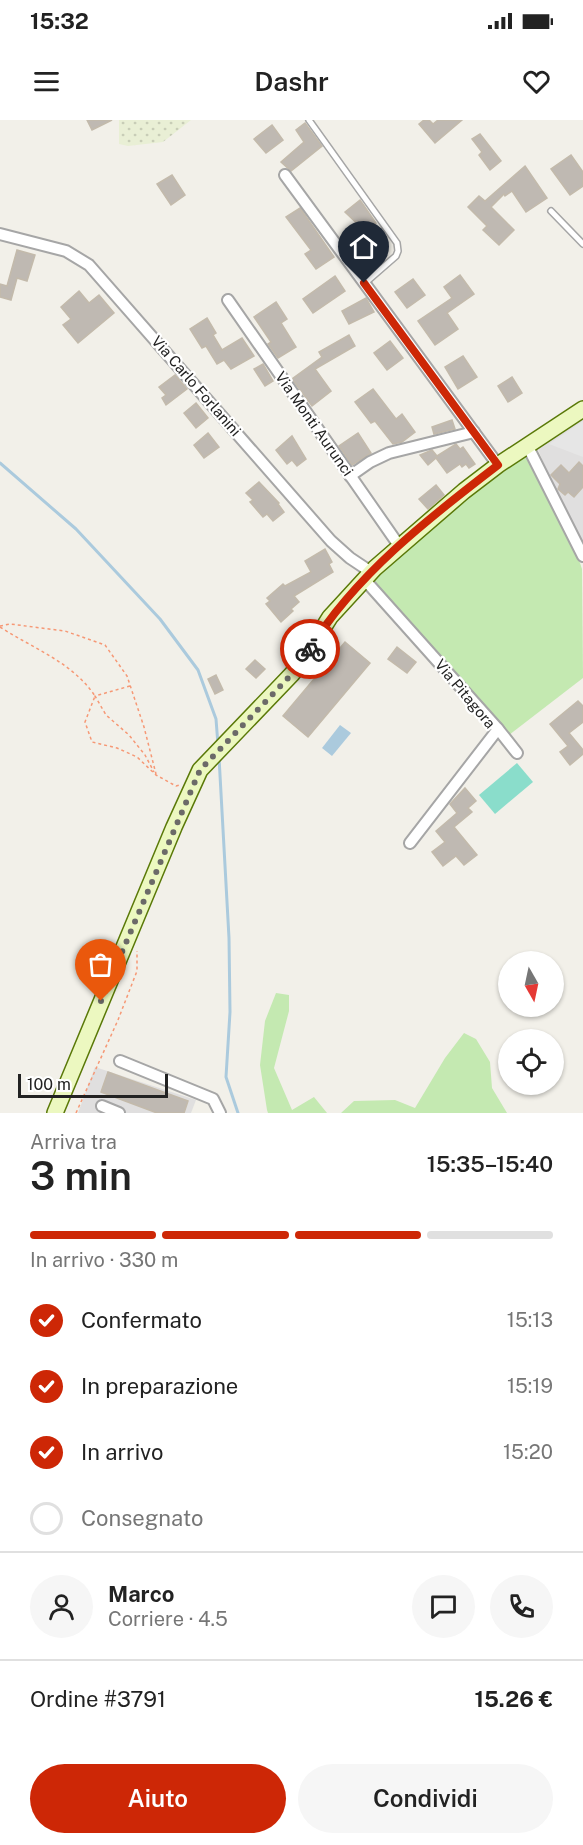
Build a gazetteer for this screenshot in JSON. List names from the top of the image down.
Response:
{
  "streets": {
    "street": ["Via Carlo Forlanini", "Via Monti Aurunci", "Via Pitagora"]
  },
  "crossings": [
    ["Via Carlo Forlanini", "Via Pitagora"]
  ],
  "scale_bar": "100 m",
  "north": "bottom",
  "page": {
    "status": "15:32",
    "header": "Dashr",
    "scale": "100 m",
    "heading": ["3 min", "Arriva tra", "15:35–15:40"],
    "panel": [
      "Marco",
      "Corriere · 4.5",
      "Ordine #3791",
      "15.26 €"
    ],
    "bar": "In arrivo · 330 m",
    "list": [
      ["Confermato", "15:13"],
      ["In preparazione", "15:19"],
      ["In arrivo", "15:20"],
      "Consegnato"
    ],
    "buttons": ["Aiuto", "Condividi"]
  }
}
